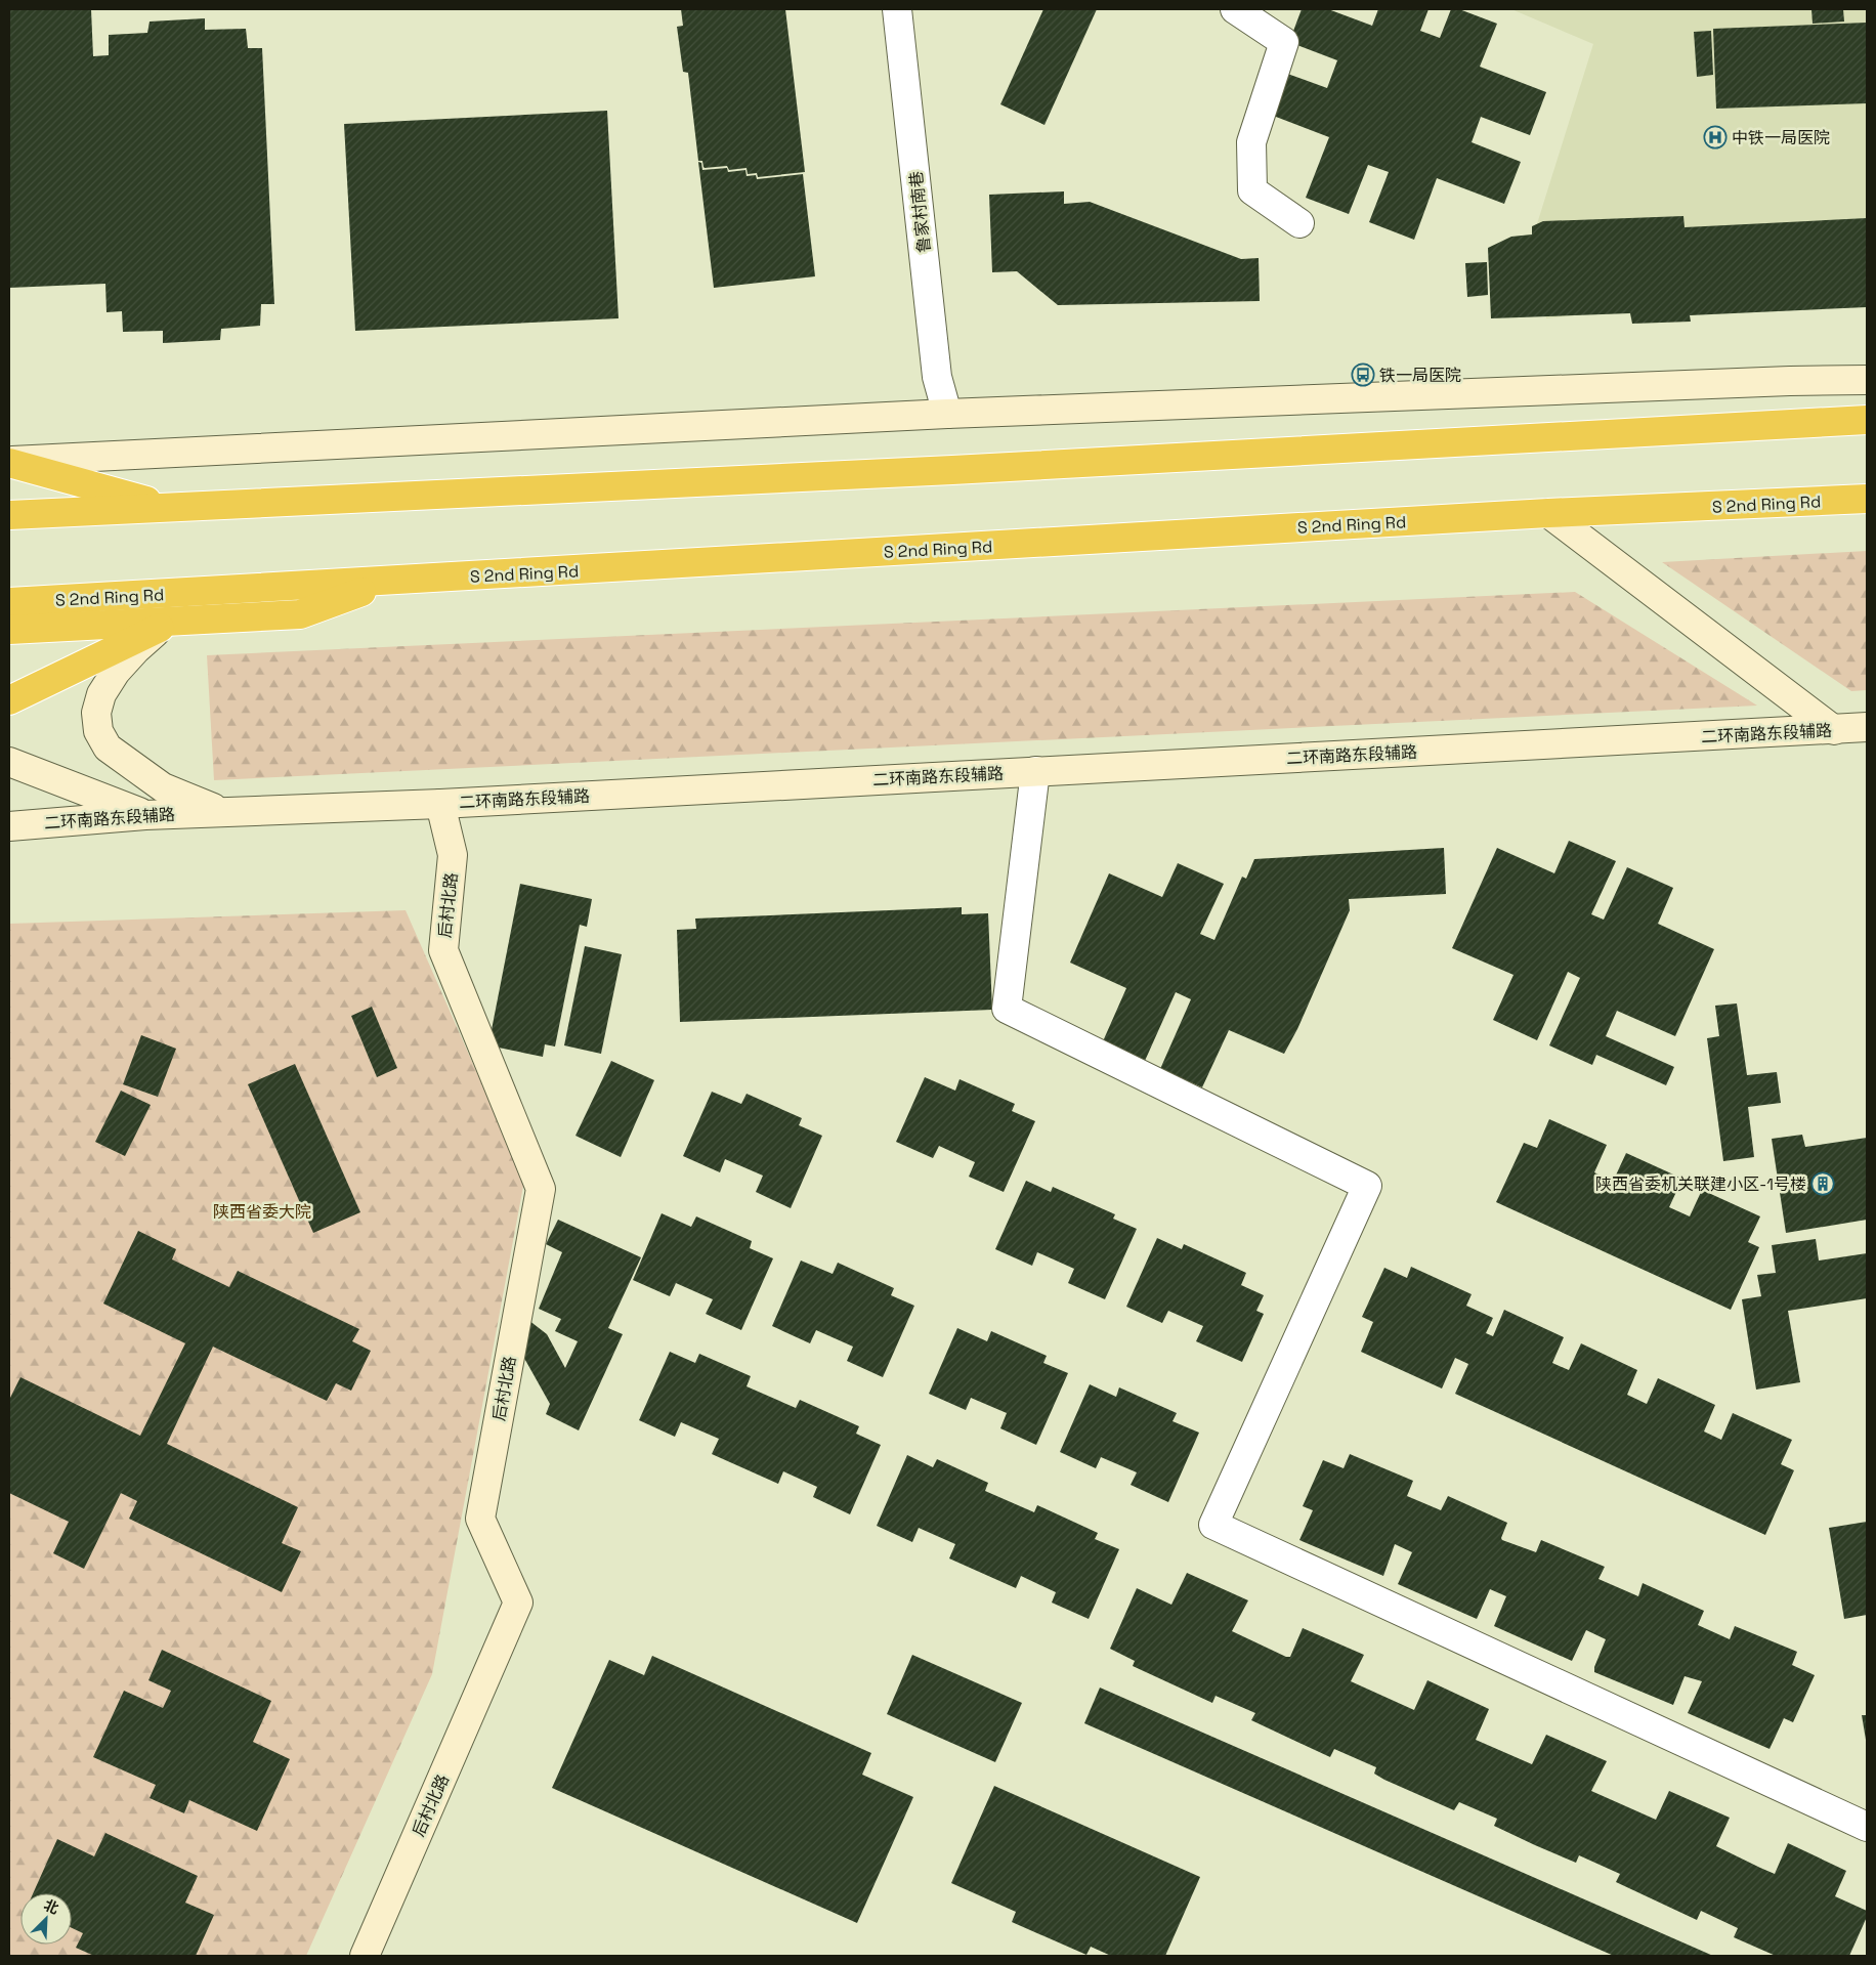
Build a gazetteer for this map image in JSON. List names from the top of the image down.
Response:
{
  "streets": {
    "highway": ["S 2nd Ring Rd"],
    "main road": ["二环南路东段辅路", "后村北路"],
    "street": ["鲁家村南巷"]
  },
  "crossings": [
    ["二环南路东段辅路", "后村北路"]
  ],
  "parks": ["陕西省委大院"],
  "places": {
    "hospital": ["中铁一局医院"],
    "bus stop": ["铁一局医院"],
    "building": ["陕西省委机关联建小区-1号楼"]
  },
  "north": "top right"
}
